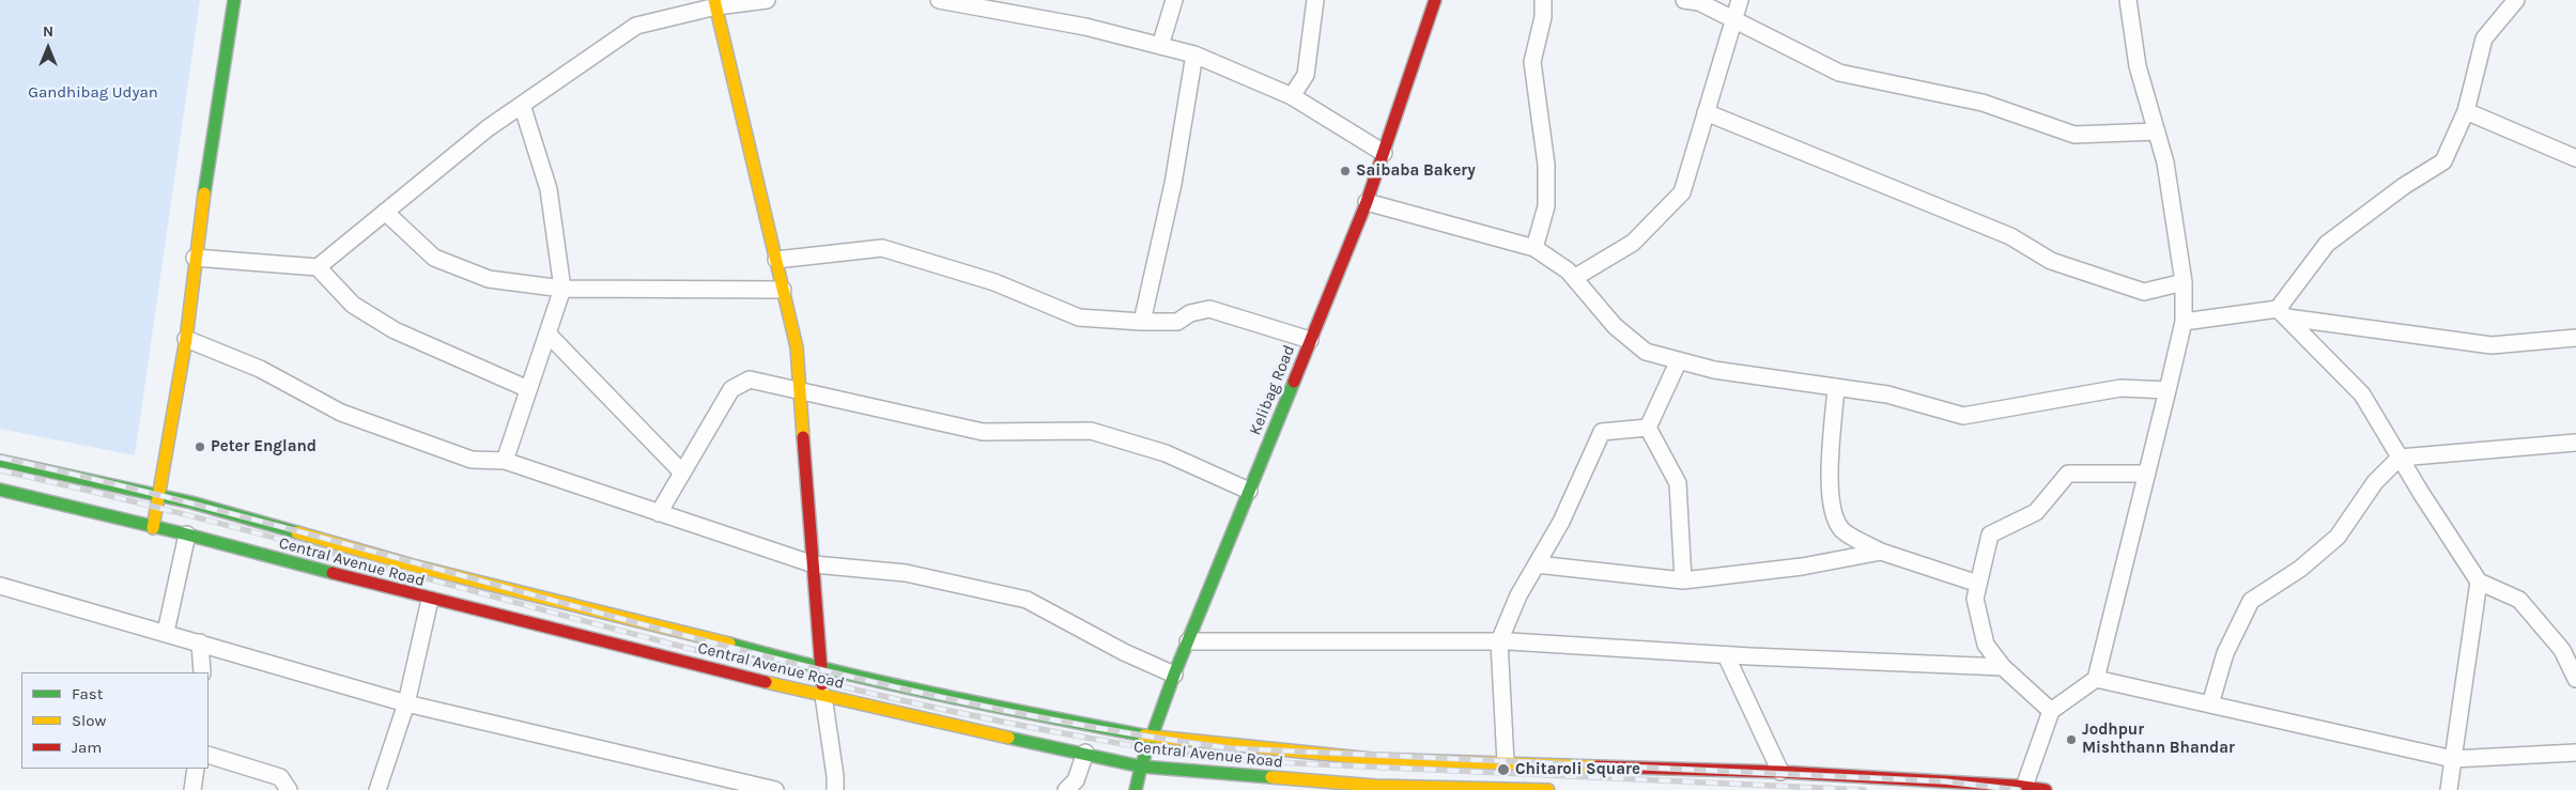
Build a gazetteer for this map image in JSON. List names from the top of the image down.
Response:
{
  "streets": {
    "main road": ["Kelibag Road", "Central Avenue Road"]
  },
  "crossings": [
    ["Kelibag Road", "Central Avenue Road"]
  ],
  "parks": ["Gandhibag Udyan"],
  "places": [
    "Saibaba Bakery",
    "Peter England",
    "Jodhpur Mishthann Bhandar",
    "Chitaroli Square"
  ],
  "legend": ["Fast", "Slow", "Jam"],
  "north": "top"
}
